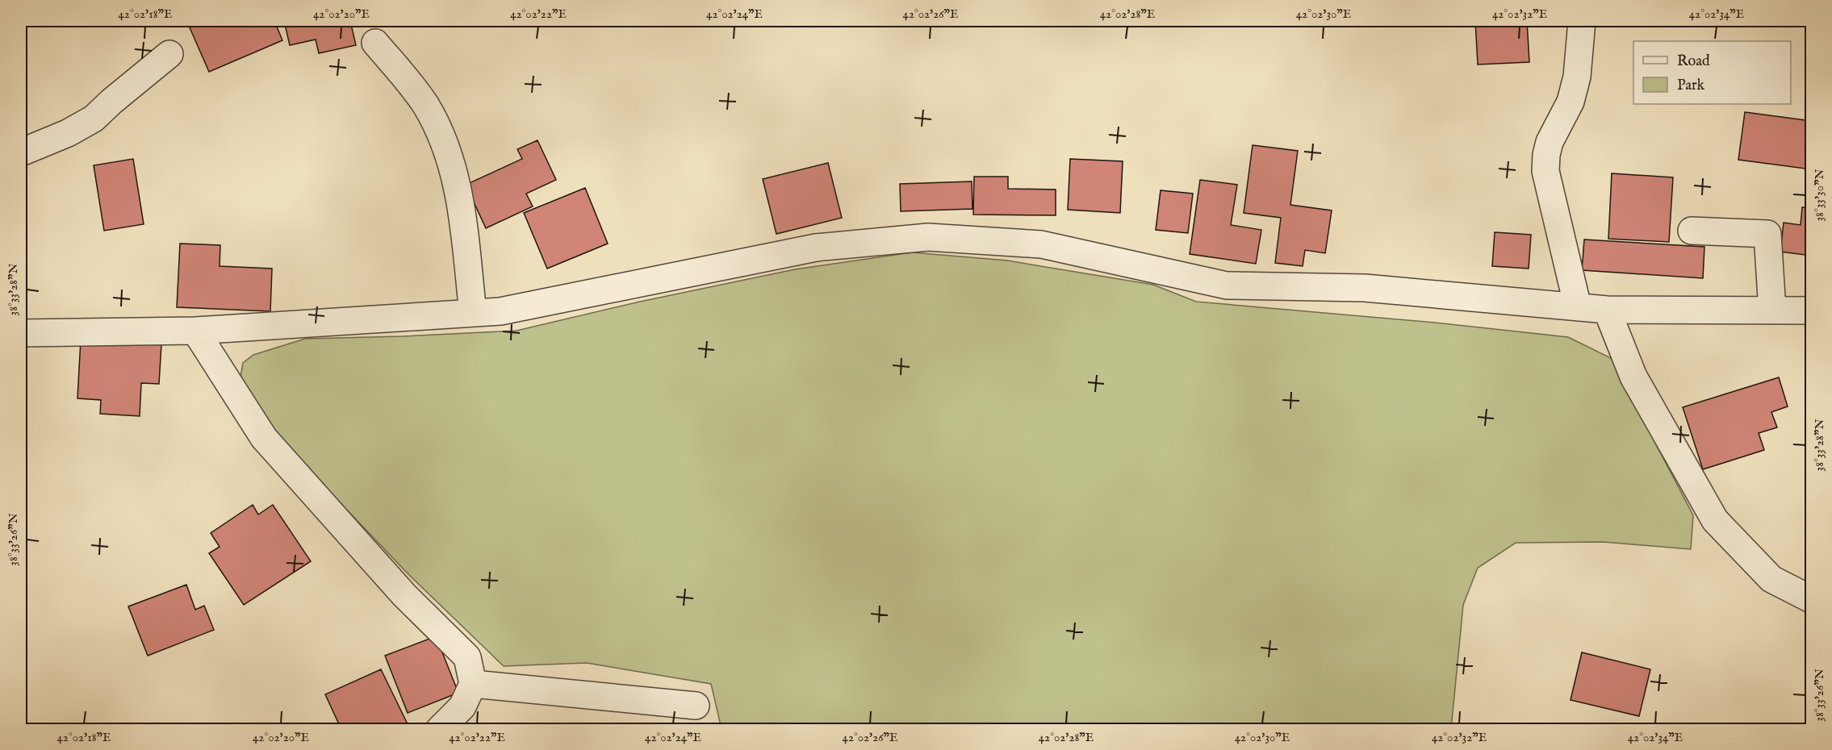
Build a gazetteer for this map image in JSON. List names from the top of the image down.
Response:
{
  "legend": ["Road", "Park"],
  "coordinates": [
    "42°02'18\"E",
    "42°02'20\"E",
    "42°02'22\"E",
    "42°02'24\"E",
    "42°02'26\"E",
    "42°02'28\"E",
    "42°02'30\"E",
    "42°02'32\"E",
    "42°02'34\"E",
    "38°33'30\"N",
    "38°33'28\"N",
    "38°33'26\"N"
  ]
}
